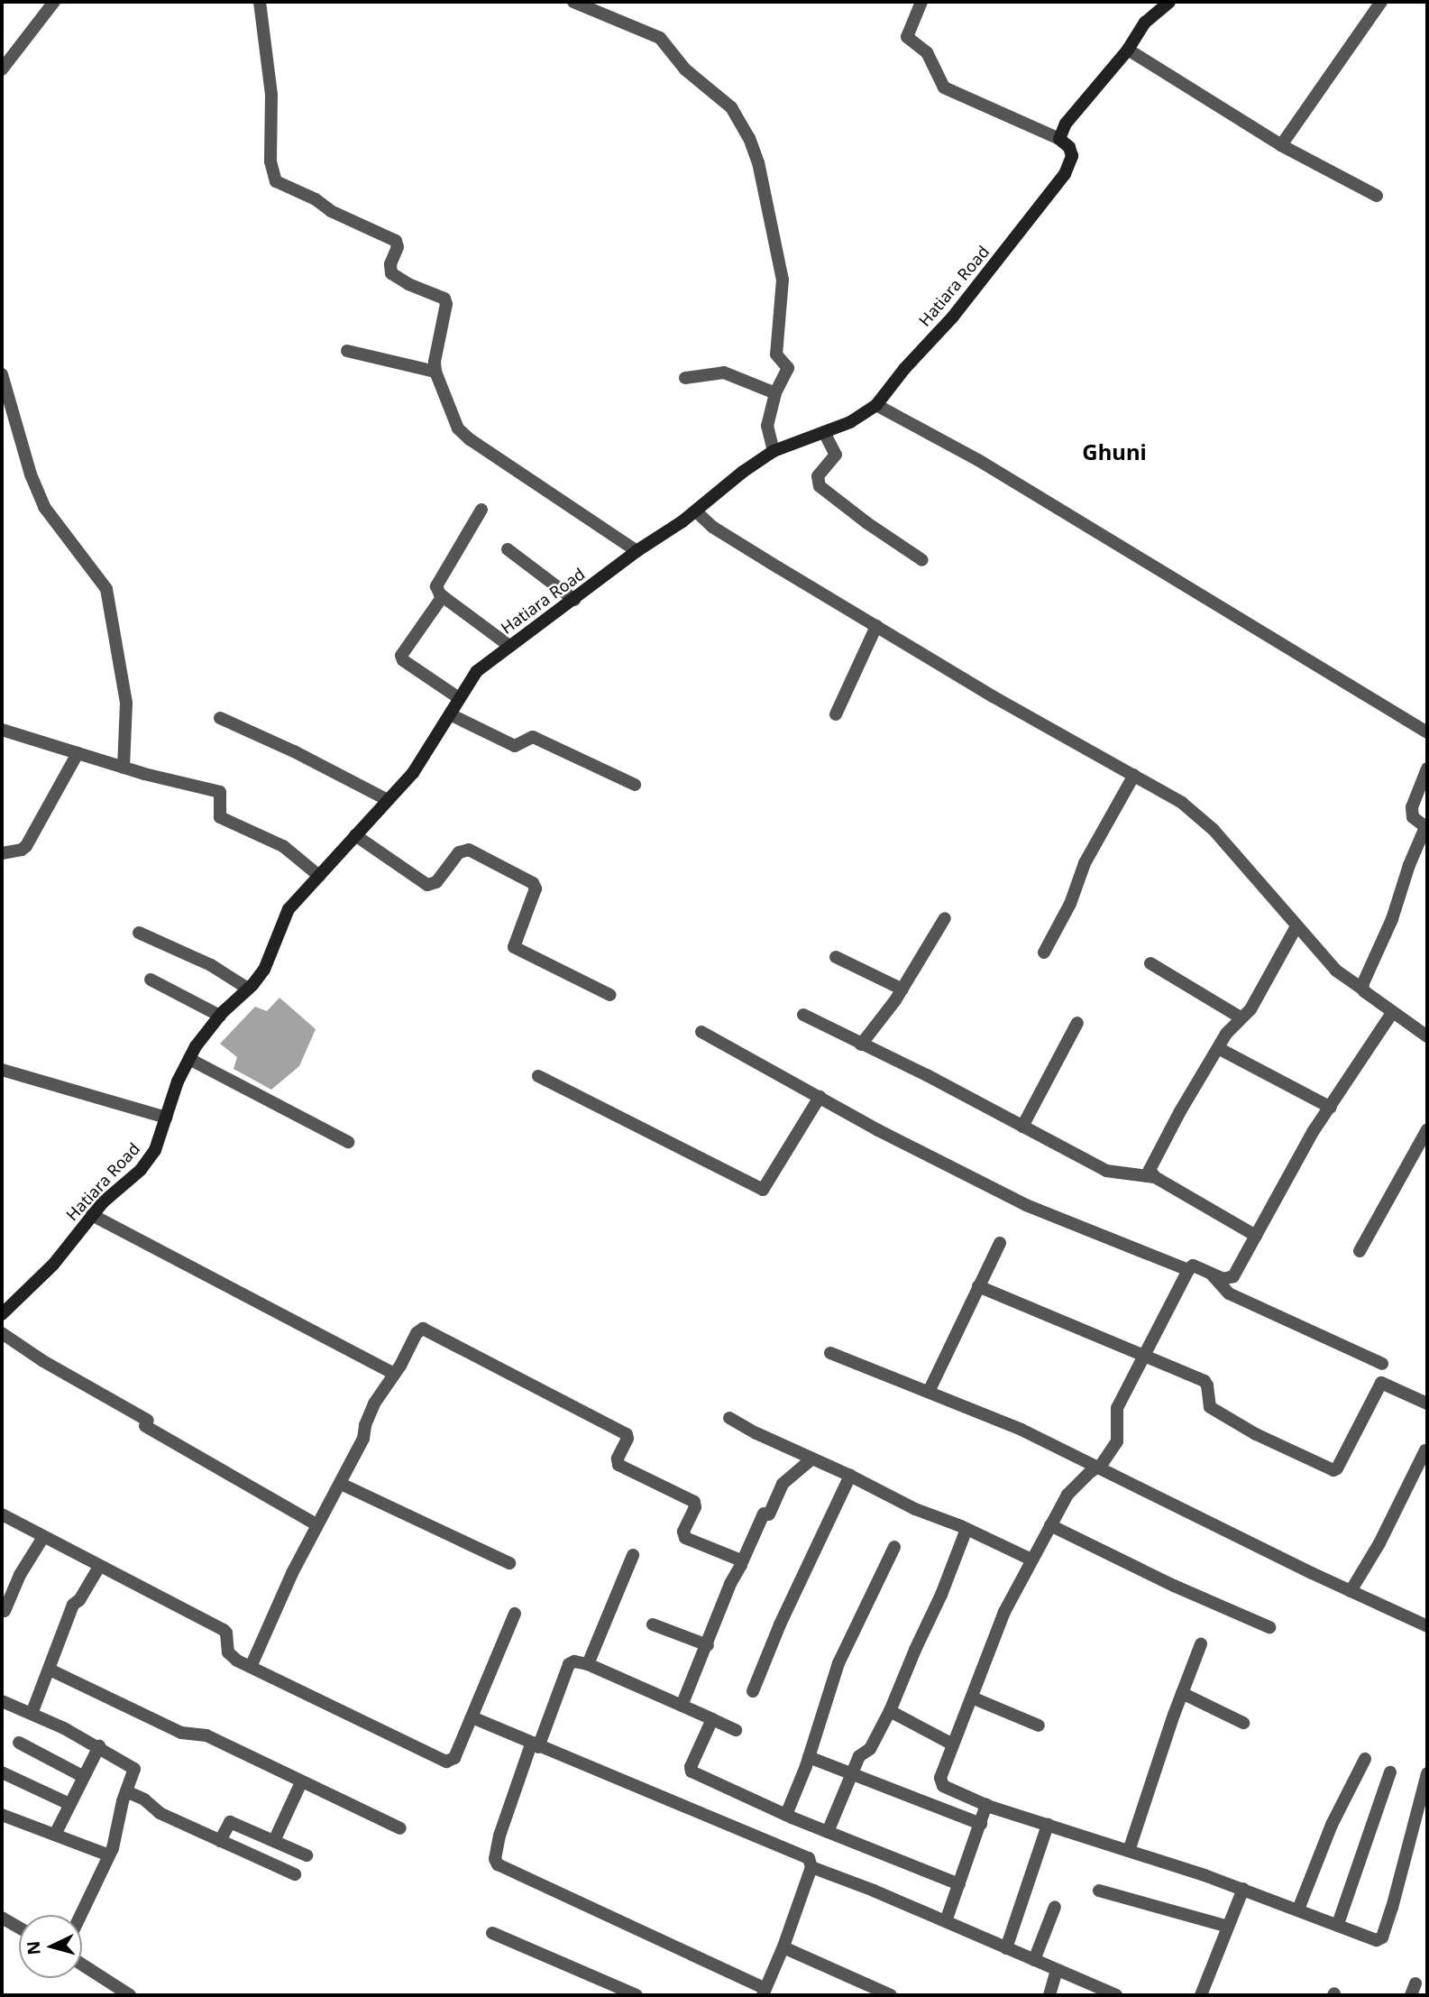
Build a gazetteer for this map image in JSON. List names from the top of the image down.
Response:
{
  "streets": {
    "street": ["Hatiara Road"]
  },
  "districts": ["Ghuni"],
  "north": "left"
}
